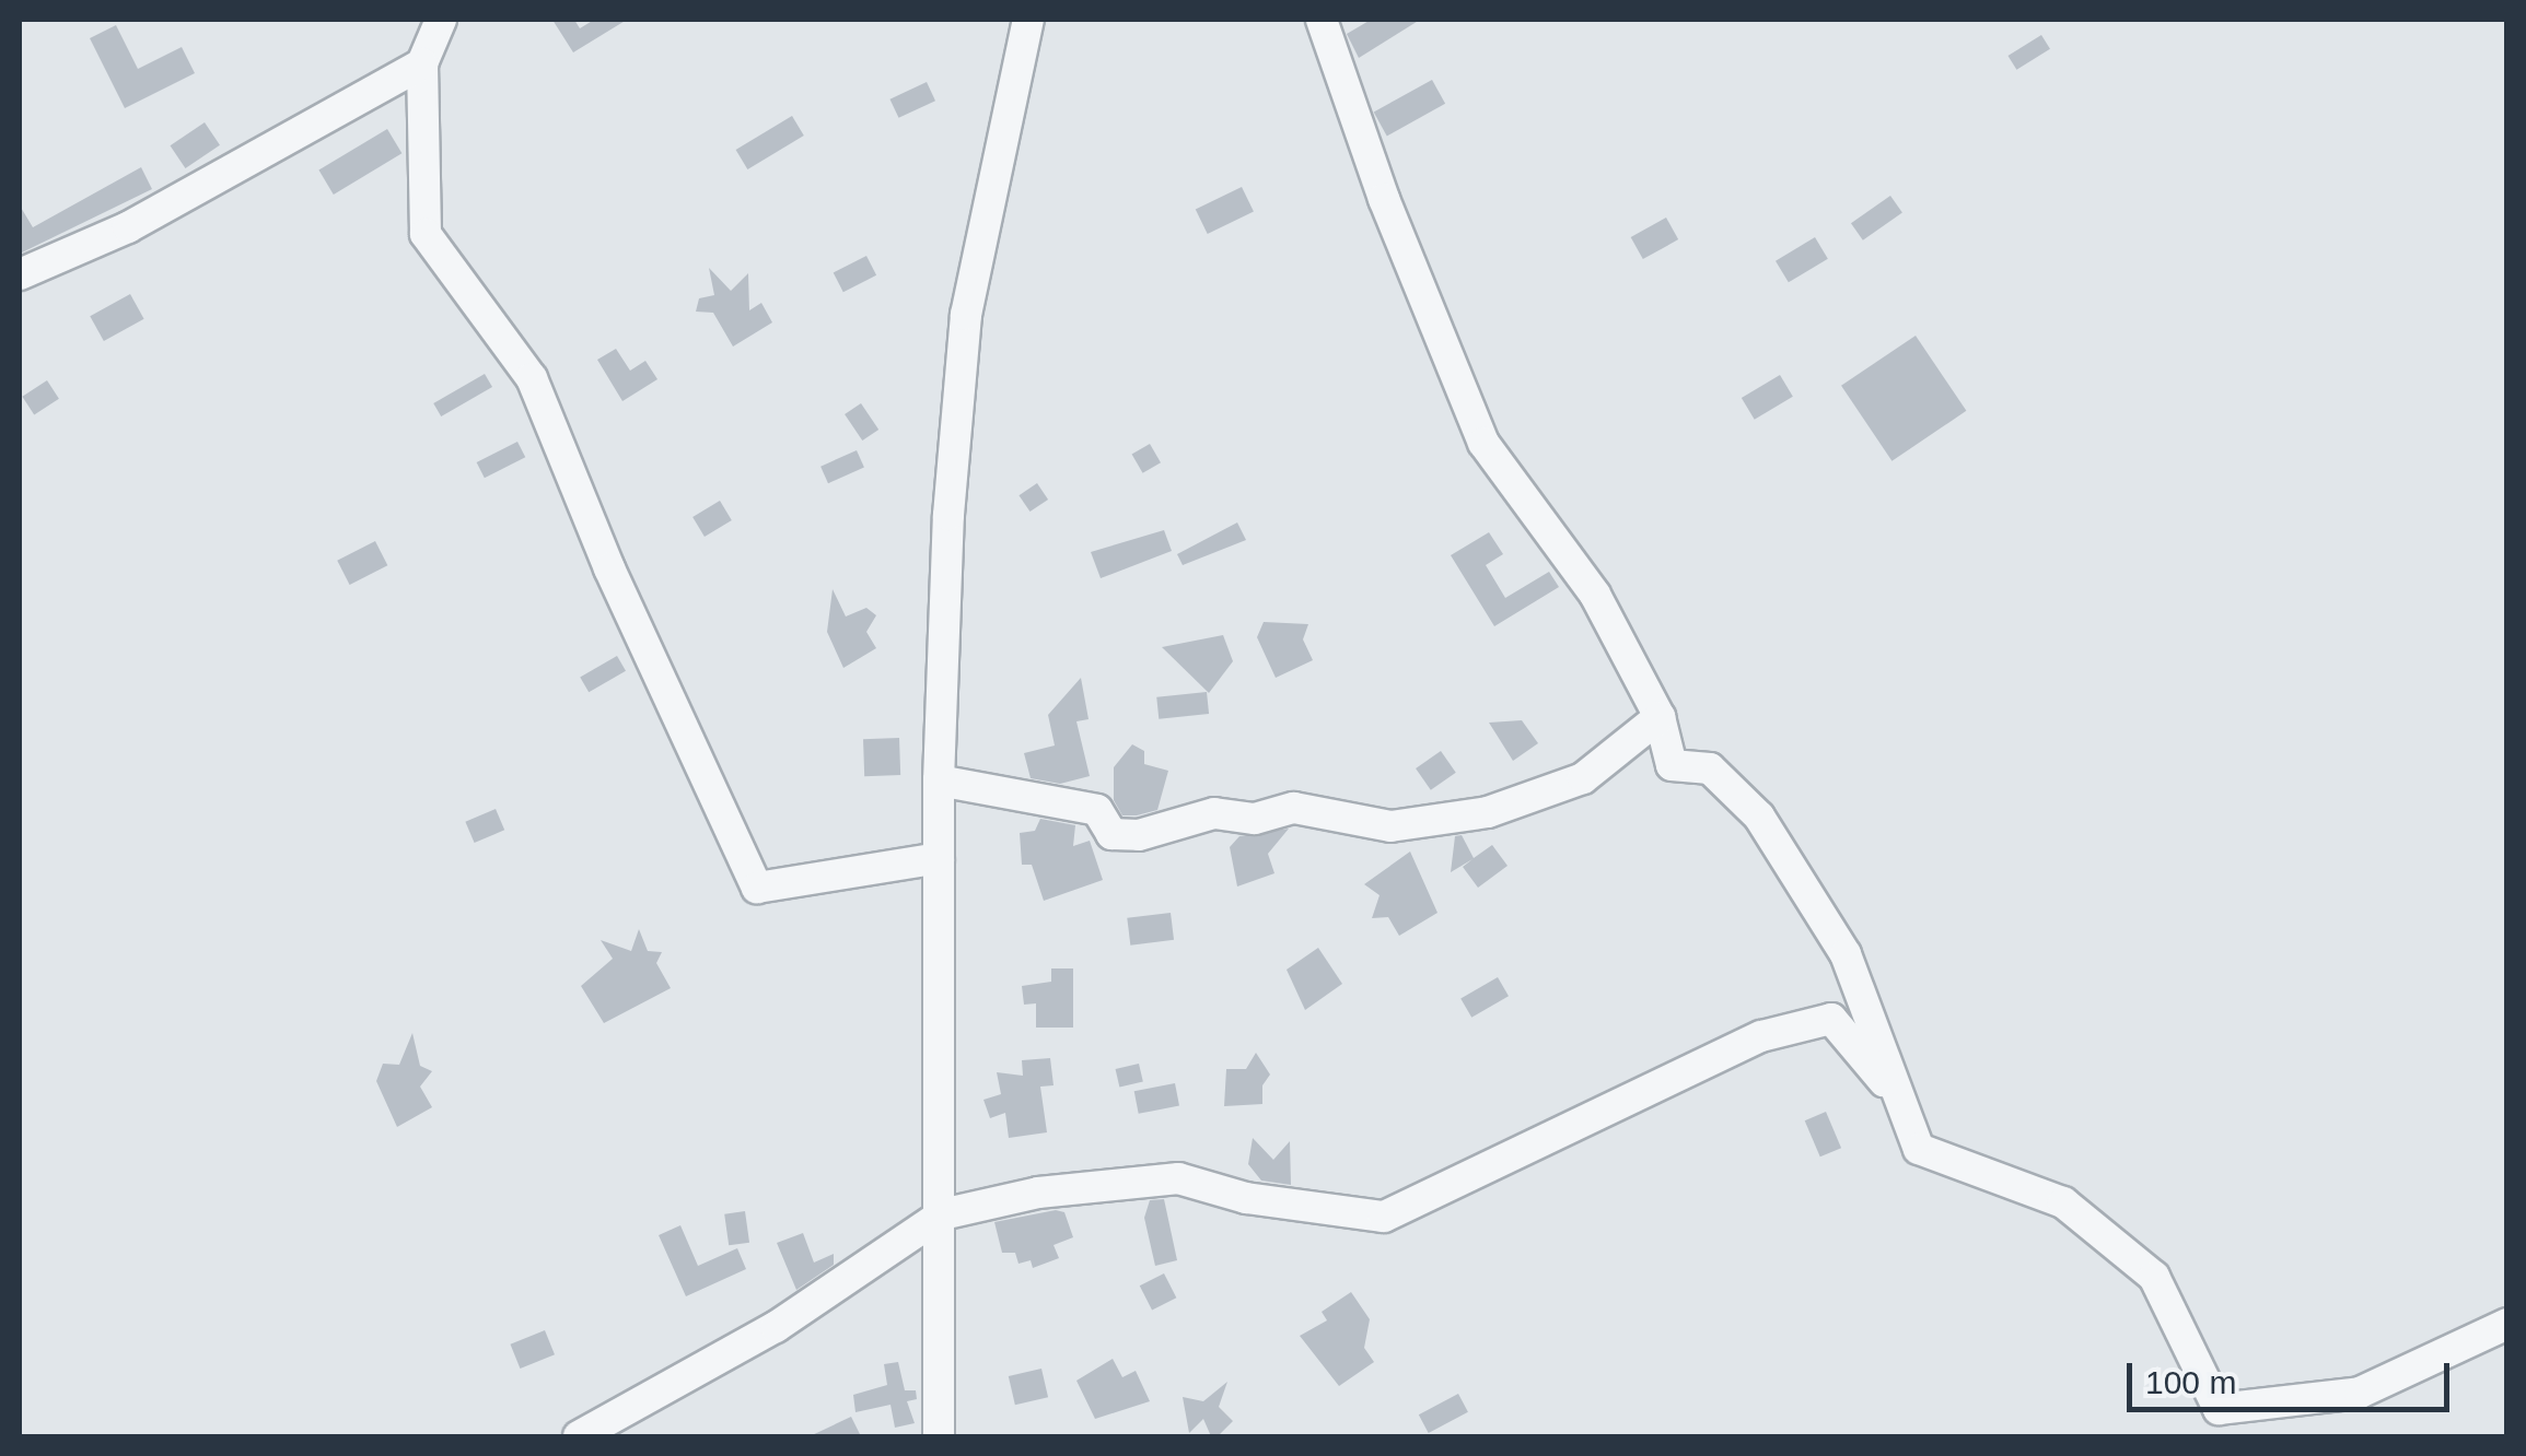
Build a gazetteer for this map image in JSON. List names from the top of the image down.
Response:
{
  "scale_bar": "100 m"
}
